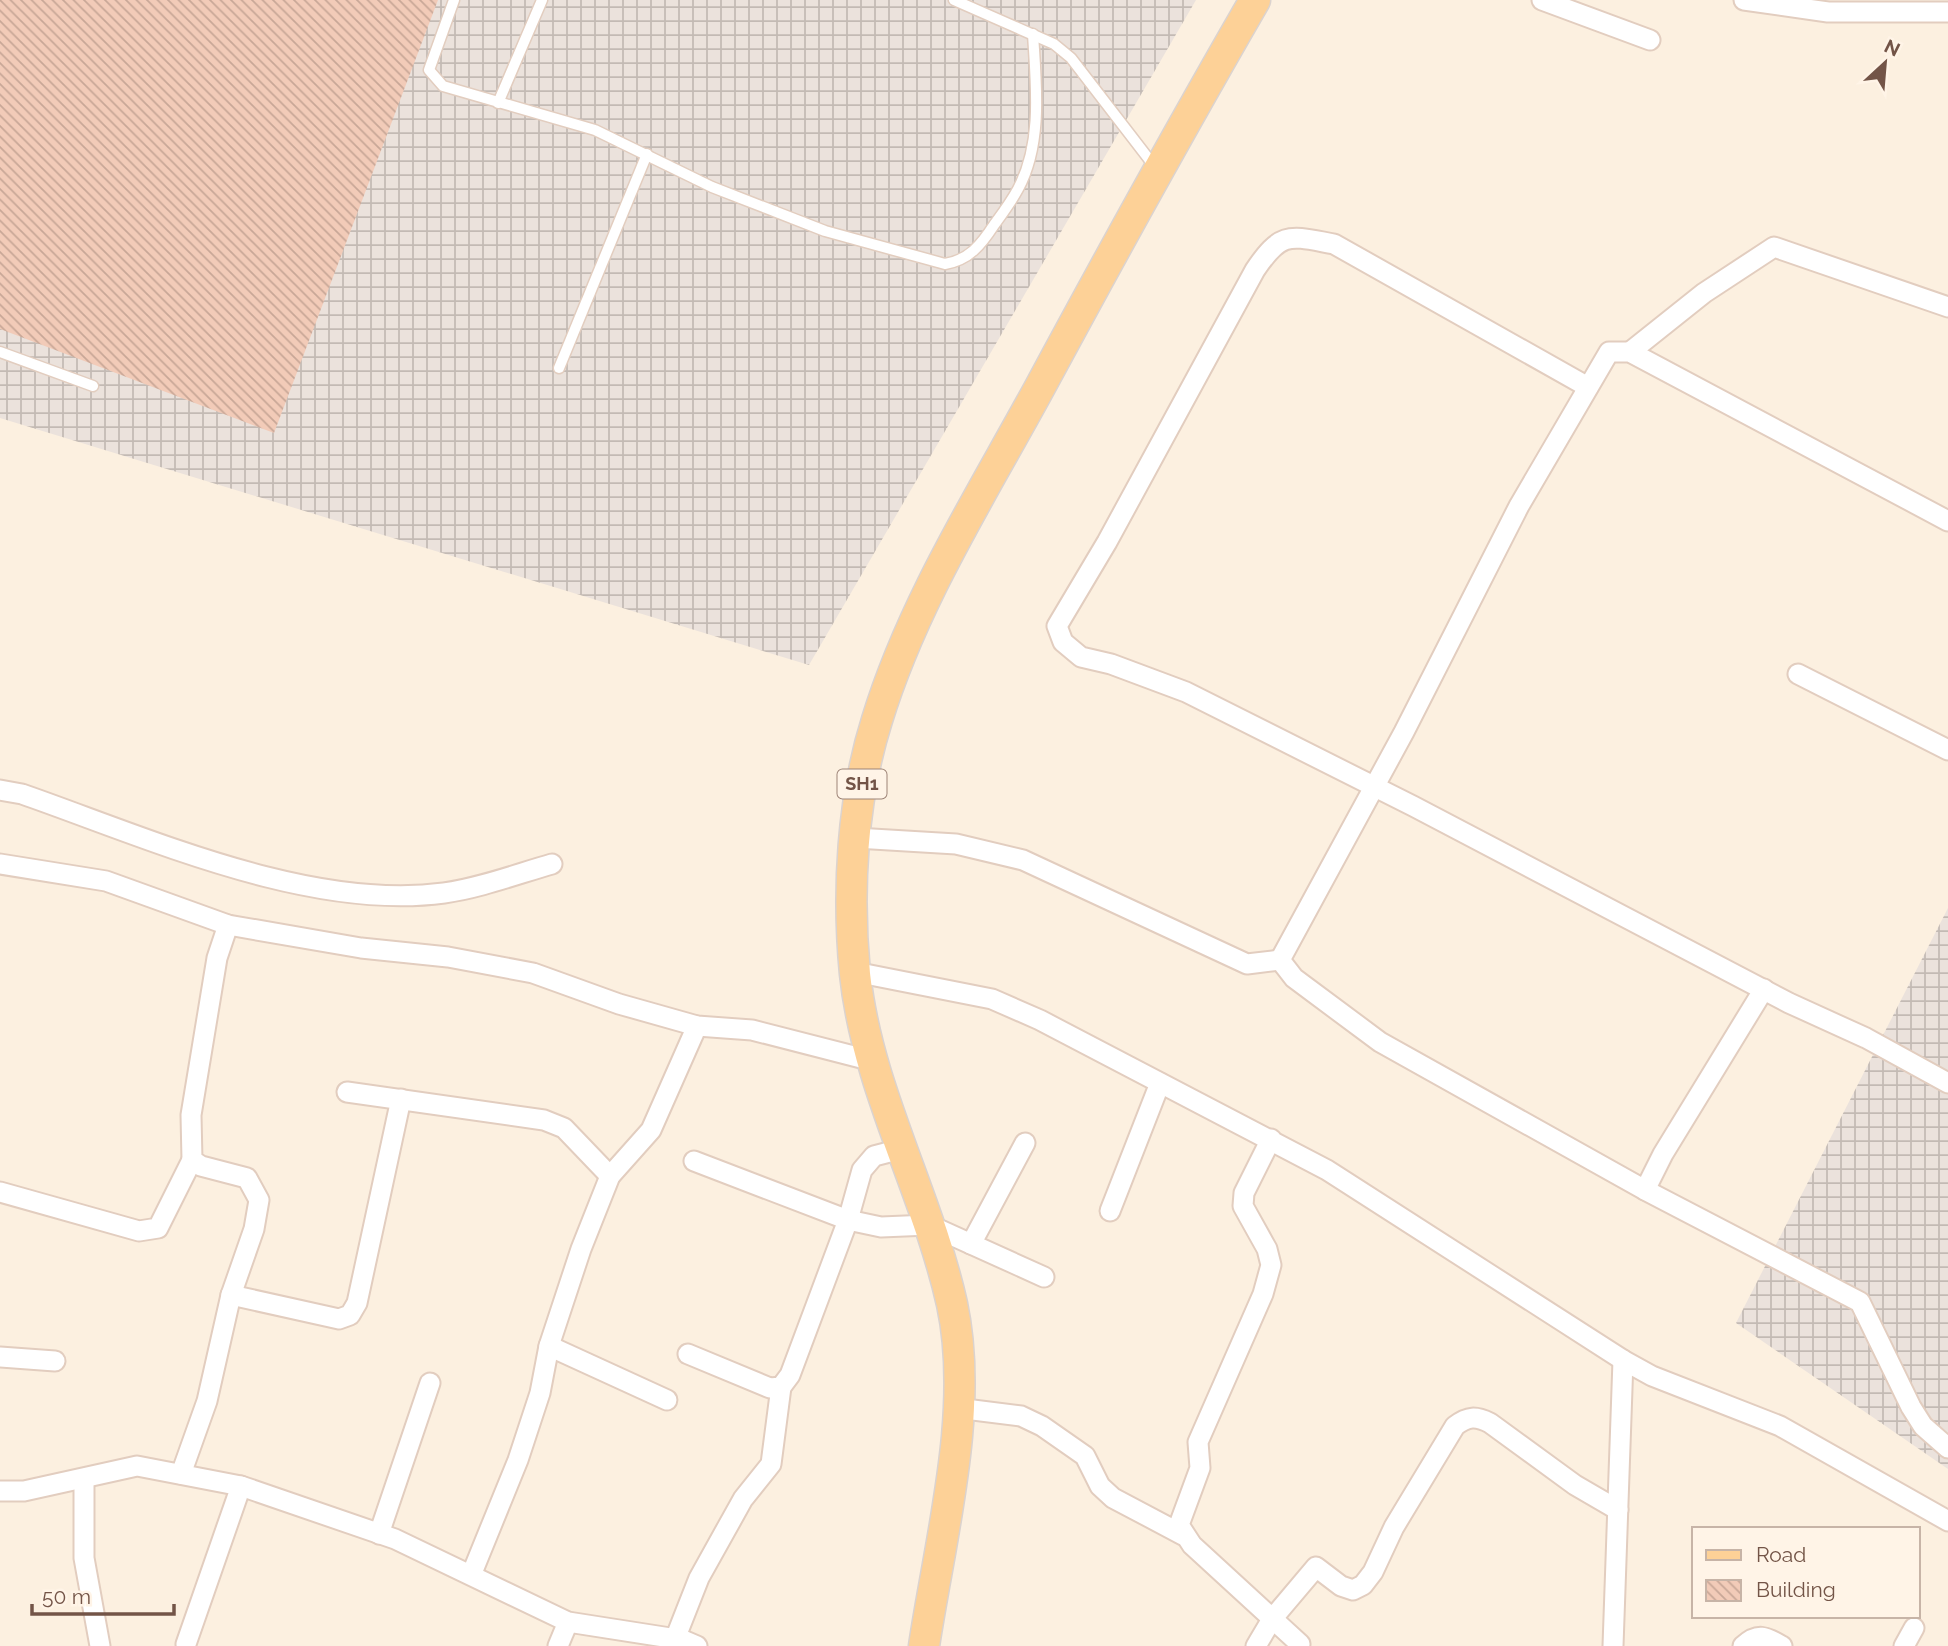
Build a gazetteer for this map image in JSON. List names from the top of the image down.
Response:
{
  "streets": {
    "main road": ["SH1"]
  },
  "legend": ["Road", "Building"],
  "scale_bar": "50 m",
  "north": "top right"
}
